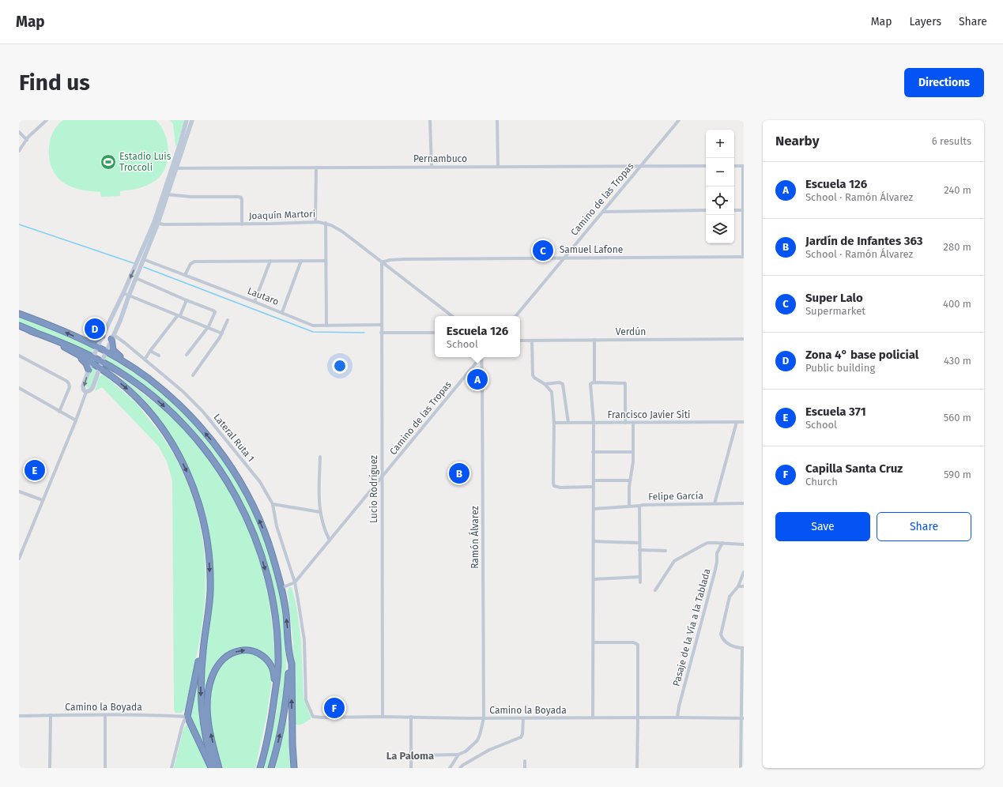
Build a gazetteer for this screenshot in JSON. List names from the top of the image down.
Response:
{
  "streets": {
    "street": [
      "Pernambuco",
      "Camino de las Tropas",
      "Joaquín Martori",
      "Samuel Lafone",
      "Lautaro",
      "Verdún",
      "Francisco Javier Siti",
      "Lateral Ruta 1",
      "Lucio Rodríguez",
      "Felipe García",
      "Ramón Álvarez",
      "Pasaje de la Vía a la Tablada",
      "Camino la Boyada"
    ]
  },
  "crossings": [
    ["Pernambuco", "Camino de las Tropas"],
    ["Camino de las Tropas", "Samuel Lafone"],
    ["Camino de las Tropas", "Lateral Ruta 1"],
    ["Camino de las Tropas", "Lucio Rodríguez"],
    ["Joaquín Martori", "Samuel Lafone"],
    ["Joaquín Martori", "Lucio Rodríguez"],
    ["Samuel Lafone", "Lucio Rodríguez"],
    ["Lautaro", "Lucio Rodríguez"],
    ["Francisco Javier Siti", "Felipe García"],
    ["Lateral Ruta 1", "Camino la Boyada"],
    ["Lucio Rodríguez", "Camino la Boyada"],
    ["Ramón Álvarez", "Camino la Boyada"],
    ["Pasaje de la Vía a la Tablada", "Camino la Boyada"]
  ],
  "districts": ["La Paloma"],
  "places": {
    "sports": ["Estadio Luis Troccoli"]
  },
  "page": {
    "header": "Map",
    "nav": ["Map", "Layers", "Share"],
    "buttons": [
      "Directions",
      ["Save", "Share"]
    ],
    "title": "Find us",
    "heading": ["Nearby", "6 results"],
    "map_buttons": ["+", "−"],
    "list": [
      {
        "mark": "A",
        "name": "Escuela 126",
        "note": "School · Ramón Álvarez",
        "value": "240 m"
      },
      {
        "mark": "B",
        "name": "Jardín de Infantes 363",
        "note": "School · Ramón Álvarez",
        "value": "280 m"
      },
      {
        "mark": "C",
        "name": "Super Lalo",
        "note": "Supermarket",
        "value": "400 m"
      },
      {
        "mark": "D",
        "name": "Zona 4° base policial",
        "note": "Public building",
        "value": "430 m"
      },
      {
        "mark": "E",
        "name": "Escuela 371",
        "note": "School",
        "value": "560 m"
      },
      {
        "mark": "F",
        "name": "Capilla Santa Cruz",
        "note": "Church",
        "value": "590 m"
      }
    ],
    "pins": [
      "C",
      "D",
      "A",
      "E",
      "B",
      "F"
    ],
    "popup": ["Escuela 126", "School"]
  }
}
